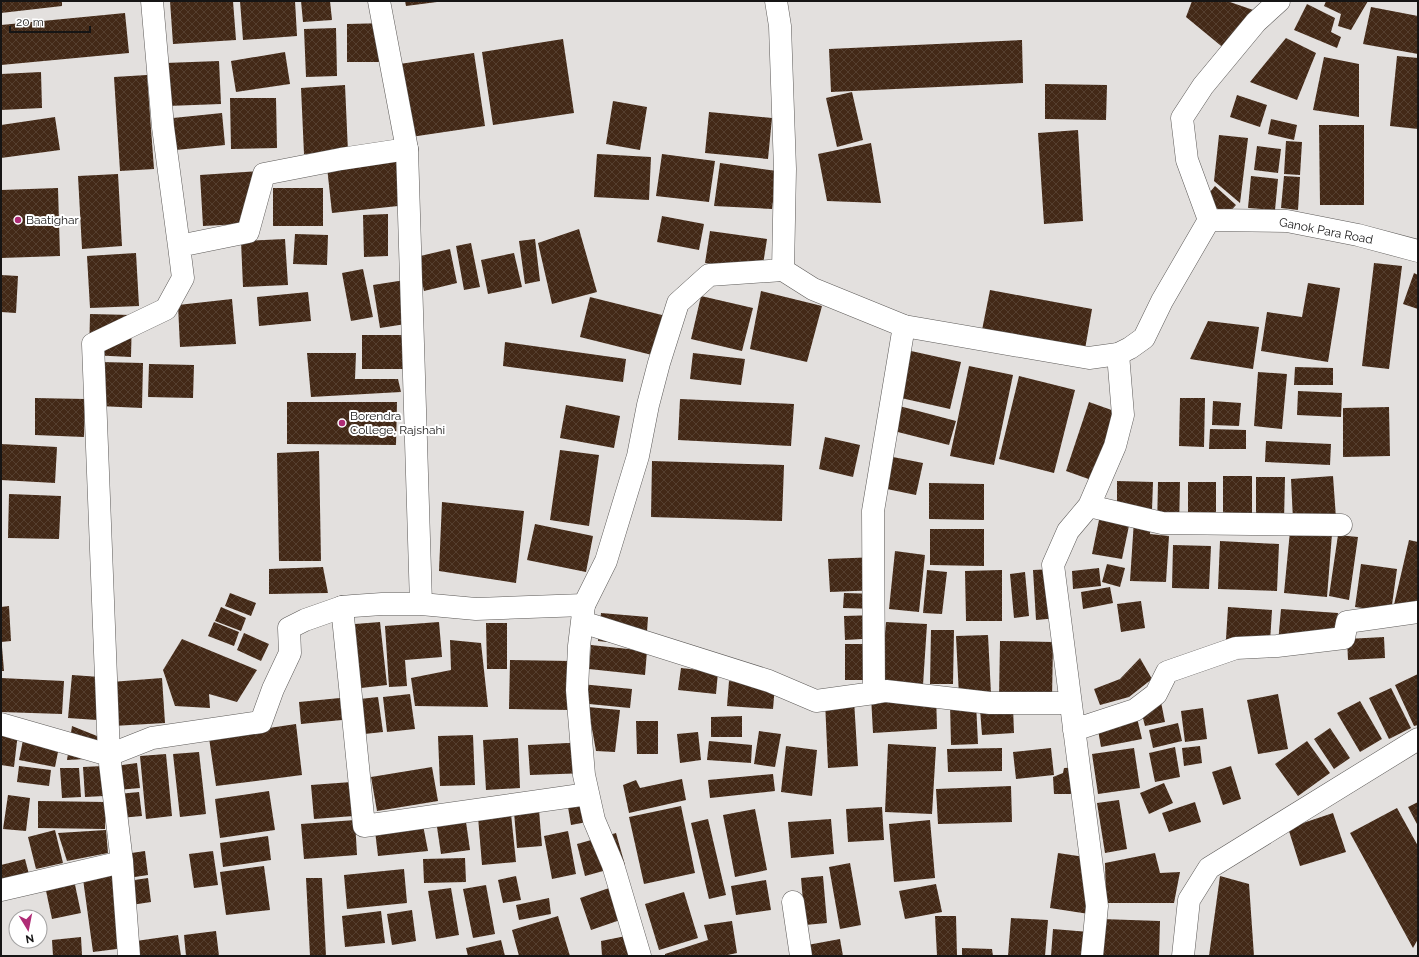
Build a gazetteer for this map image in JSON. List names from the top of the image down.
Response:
{
  "streets": {
    "street": ["Ganok Para Road"]
  },
  "places": ["Baatighar", "Borendra College, Rajshahi"],
  "scale_bar": "20 m",
  "north": "bottom"
}
